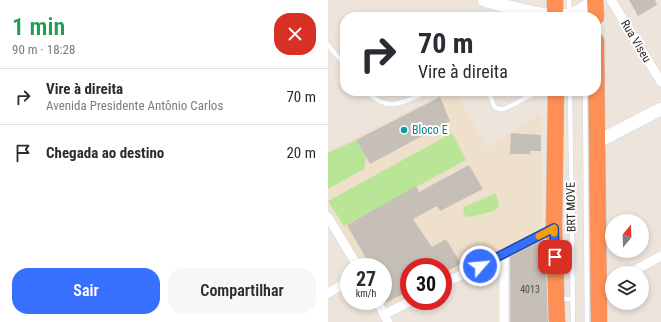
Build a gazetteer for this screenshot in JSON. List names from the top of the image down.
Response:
{
  "streets": {
    "street": ["Rua Viseu"],
    "lane": ["BRT MOVE"]
  },
  "places": ["Bloco E"],
  "house_numbers": ["4013"],
  "north": "top",
  "page": {
    "heading": ["1 min", "90 m · 18:28"],
    "turn": ["70 m", "Vire à direita"],
    "list": [
      {
        "name": "Vire à direita",
        "note": "Avenida Presidente Antônio Carlos",
        "value": "70 m"
      },
      {
        "name": "Chegada ao destino",
        "value": "20 m"
      }
    ],
    "speed": "27 km/h",
    "limit": "30",
    "buttons": ["Sair", "Compartilhar"]
  }
}
